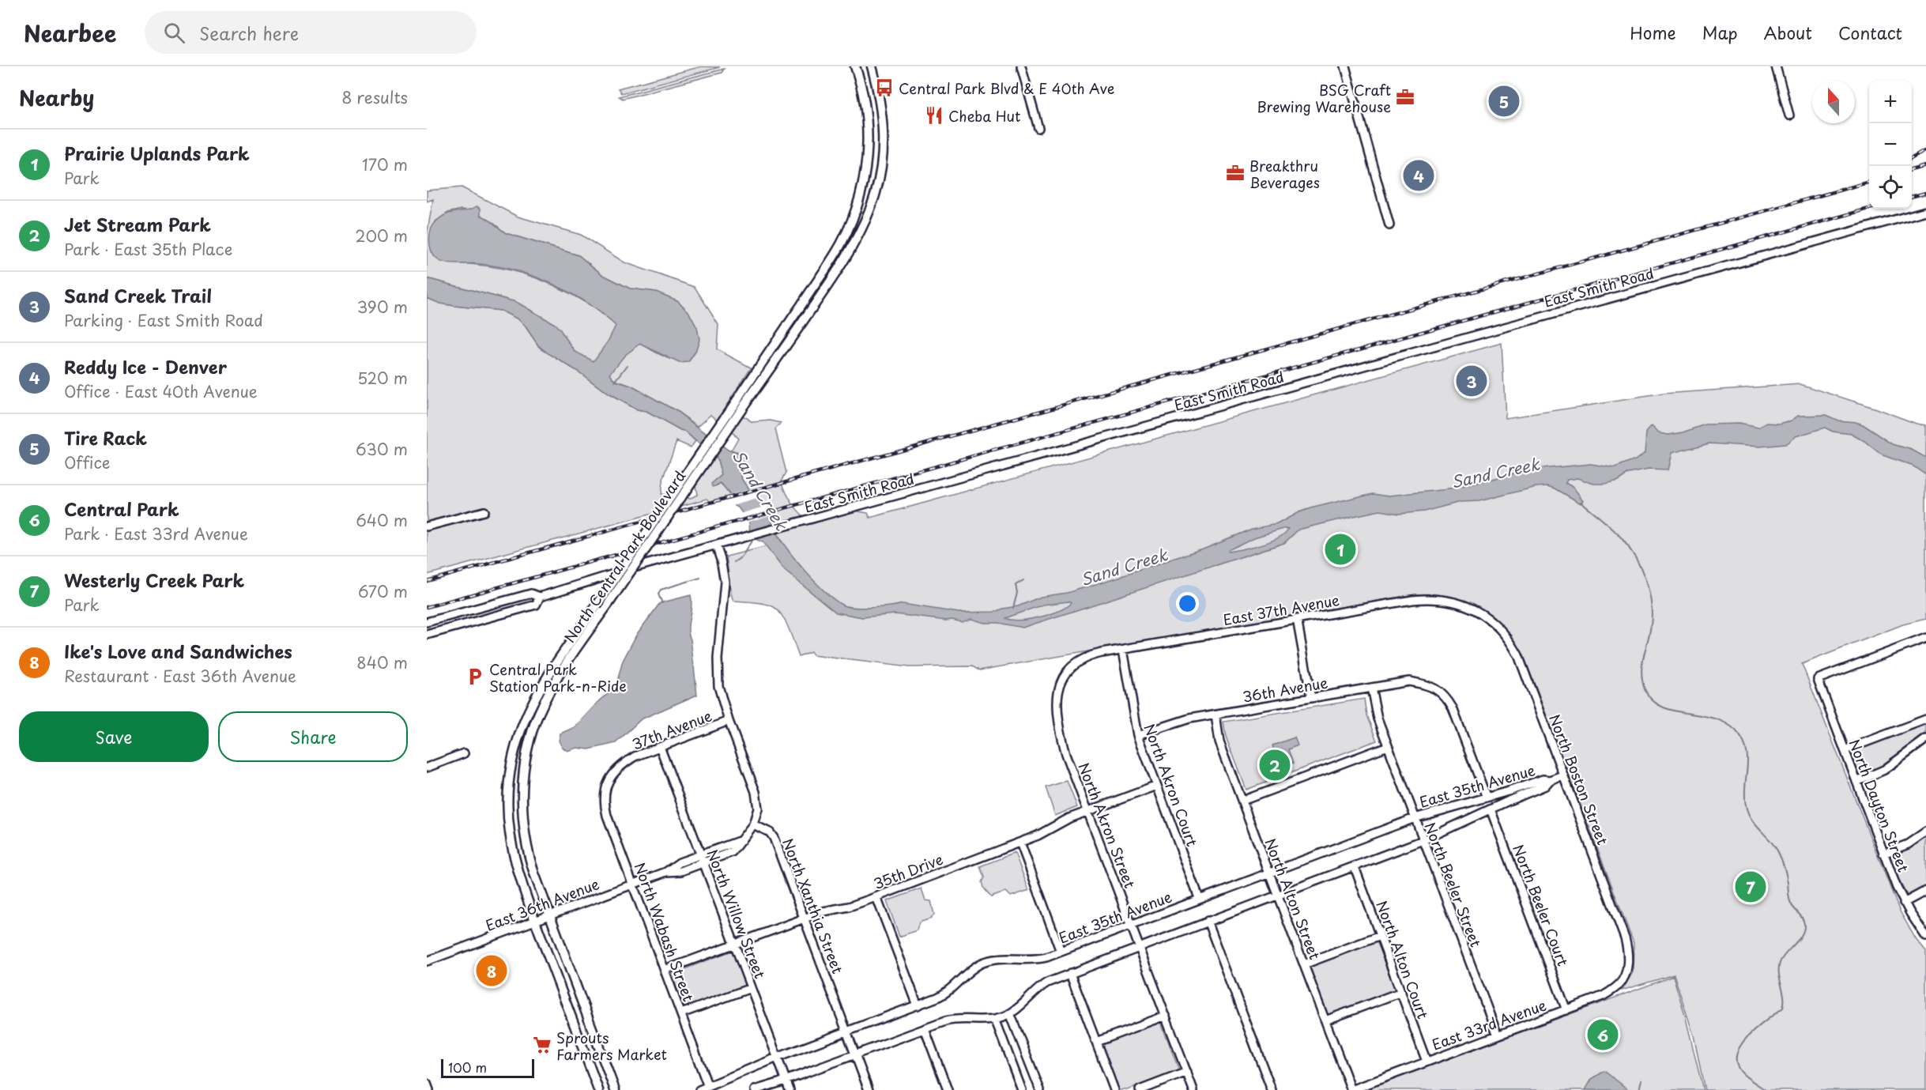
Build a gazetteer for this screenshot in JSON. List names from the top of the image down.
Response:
{
  "streets": {
    "main road": ["North Central Park Boulevard"],
    "street": [
      "East Smith Road",
      "East 37th Avenue",
      "36th Avenue",
      "37th Avenue",
      "North Boston Street",
      "North Akron Court",
      "East 35th Avenue",
      "North Dayton Street",
      "North Akron Street",
      "35th Drive",
      "North Beeler Street",
      "North Alton Street",
      "East 36th Avenue",
      "North Beeler Court",
      "North Xanthia Street",
      "North Willow Street",
      "North Wabash Street",
      "North Alton Court",
      "East 33rd Avenue"
    ]
  },
  "crossings": [
    ["North Central Park Boulevard", "East 36th Avenue"],
    ["East 37th Avenue", "North Boston Street"],
    ["East 37th Avenue", "North Akron Court"],
    ["East 37th Avenue", "North Akron Street"],
    ["36th Avenue", "North Akron Court"],
    ["36th Avenue", "East 35th Avenue"],
    ["36th Avenue", "North Beeler Street"],
    ["36th Avenue", "North Alton Street"],
    ["37th Avenue", "North Willow Street"],
    ["37th Avenue", "North Wabash Street"],
    ["North Boston Street", "East 35th Avenue"],
    ["North Boston Street", "East 33rd Avenue"],
    ["North Akron Court", "East 35th Avenue"],
    ["North Akron Court", "35th Drive"],
    ["East 35th Avenue", "North Akron Street"],
    ["East 35th Avenue", "North Beeler Street"],
    ["East 35th Avenue", "North Alton Street"],
    ["East 35th Avenue", "North Beeler Court"],
    ["East 35th Avenue", "North Xanthia Street"],
    ["East 35th Avenue", "North Willow Street"],
    ["East 35th Avenue", "North Wabash Street"],
    ["East 35th Avenue", "North Alton Court"],
    ["North Akron Street", "35th Drive"],
    ["35th Drive", "North Xanthia Street"],
    ["35th Drive", "North Willow Street"],
    ["35th Drive", "North Wabash Street"],
    ["North Beeler Street", "East 33rd Avenue"],
    ["North Alton Street", "East 33rd Avenue"],
    ["East 36th Avenue", "North Xanthia Street"],
    ["East 36th Avenue", "North Willow Street"],
    ["East 36th Avenue", "North Wabash Street"],
    ["North Beeler Court", "East 33rd Avenue"],
    ["North Alton Court", "East 33rd Avenue"]
  ],
  "water": ["Sand Creek"],
  "places": {
    "bus stop": ["Central Park Blvd & E 40th Ave"],
    "office": ["BSG Craft Brewing Warehouse", "Breakthru Beverages"],
    "restaurant": ["Cheba Hut"],
    "parking": ["Central Park Station Park-n-Ride"],
    "supermarket": ["Sprouts Farmers Market"]
  },
  "scale_bar": "100 m",
  "north": "top",
  "page": {
    "header": "Nearbee",
    "search": "Search here",
    "nav": [
      "Home",
      "Map",
      "About",
      "Contact"
    ],
    "heading": ["Nearby", "8 results"],
    "map_buttons": ["+", "−"],
    "pins": [
      "5",
      "4",
      "3",
      "1",
      "2",
      "7",
      "8",
      "6"
    ],
    "list": [
      {
        "mark": "1",
        "name": "Prairie Uplands Park",
        "note": "Park",
        "value": "170 m"
      },
      {
        "mark": "2",
        "name": "Jet Stream Park",
        "note": "Park · East 35th Place",
        "value": "200 m"
      },
      {
        "mark": "3",
        "name": "Sand Creek Trail",
        "note": "Parking · East Smith Road",
        "value": "390 m"
      },
      {
        "mark": "4",
        "name": "Reddy Ice - Denver",
        "note": "Office · East 40th Avenue",
        "value": "520 m"
      },
      {
        "mark": "5",
        "name": "Tire Rack",
        "note": "Office",
        "value": "630 m"
      },
      {
        "mark": "6",
        "name": "Central Park",
        "note": "Park · East 33rd Avenue",
        "value": "640 m"
      },
      {
        "mark": "7",
        "name": "Westerly Creek Park",
        "note": "Park",
        "value": "670 m"
      },
      {
        "mark": "8",
        "name": "Ike's Love and Sandwiches",
        "note": "Restaurant · East 36th Avenue",
        "value": "840 m"
      }
    ],
    "buttons": ["Save", "Share"],
    "scale": "100 m"
  }
}
